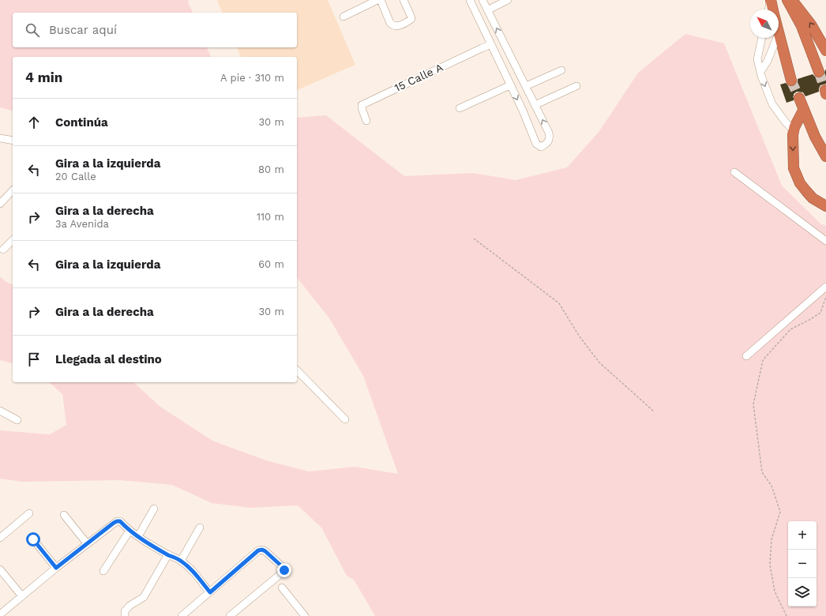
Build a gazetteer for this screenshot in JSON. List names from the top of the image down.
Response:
{
  "streets": {
    "street": ["15 Calle A"]
  },
  "north": "top left",
  "page": {
    "search": "Buscar aquí",
    "heading": ["4 min", "A pie · 310 m"],
    "list": [
      ["Continúa", "30 m"],
      ["Gira a la izquierda", "20 Calle", "80 m"],
      ["Gira a la derecha", "3a Avenida", "110 m"],
      ["Gira a la izquierda", "60 m"],
      ["Gira a la derecha", "30 m"],
      "Llegada al destino"
    ],
    "map_buttons": ["+", "−"]
  }
}
